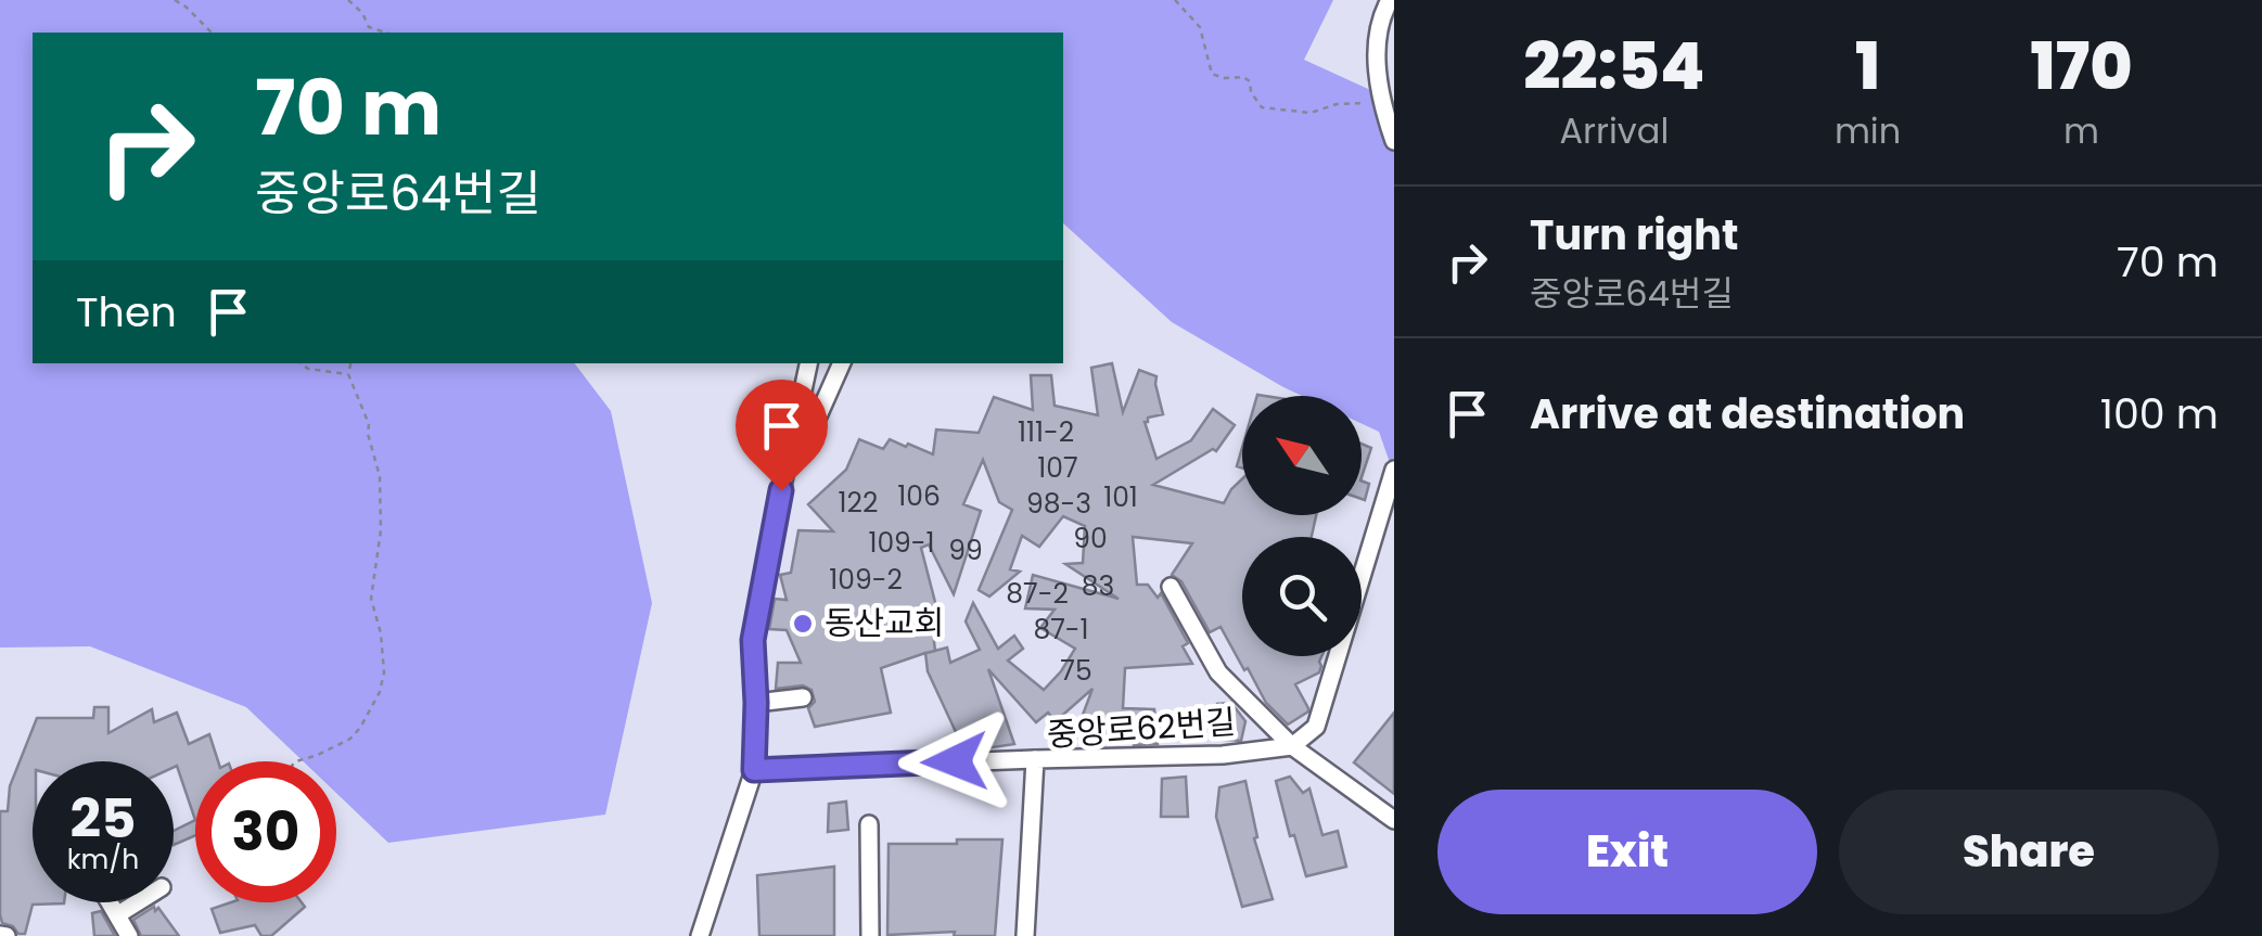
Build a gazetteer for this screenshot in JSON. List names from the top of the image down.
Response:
{
  "streets": {
    "street": ["중앙로62번길"]
  },
  "places": ["동산교회"],
  "house_numbers": [
    "111-2",
    "107",
    "106",
    "101",
    "122",
    "98-3",
    "90",
    "109-1",
    "99",
    "109-2",
    "83",
    "87-2",
    "87-1",
    "75"
  ],
  "north": "top left",
  "page": {
    "eta": [
      "22:54",
      "Arrival",
      "1",
      "min",
      "170",
      "m"
    ],
    "turn": ["70 m", "중앙로64번길"],
    "list": [
      {
        "name": "Turn right",
        "note": "중앙로64번길",
        "value": "70 m"
      },
      {
        "name": "Arrive at destination",
        "value": "100 m"
      }
    ],
    "then": "Then",
    "speed": "25 km/h",
    "limit": "30",
    "buttons": ["Exit", "Share"]
  }
}
